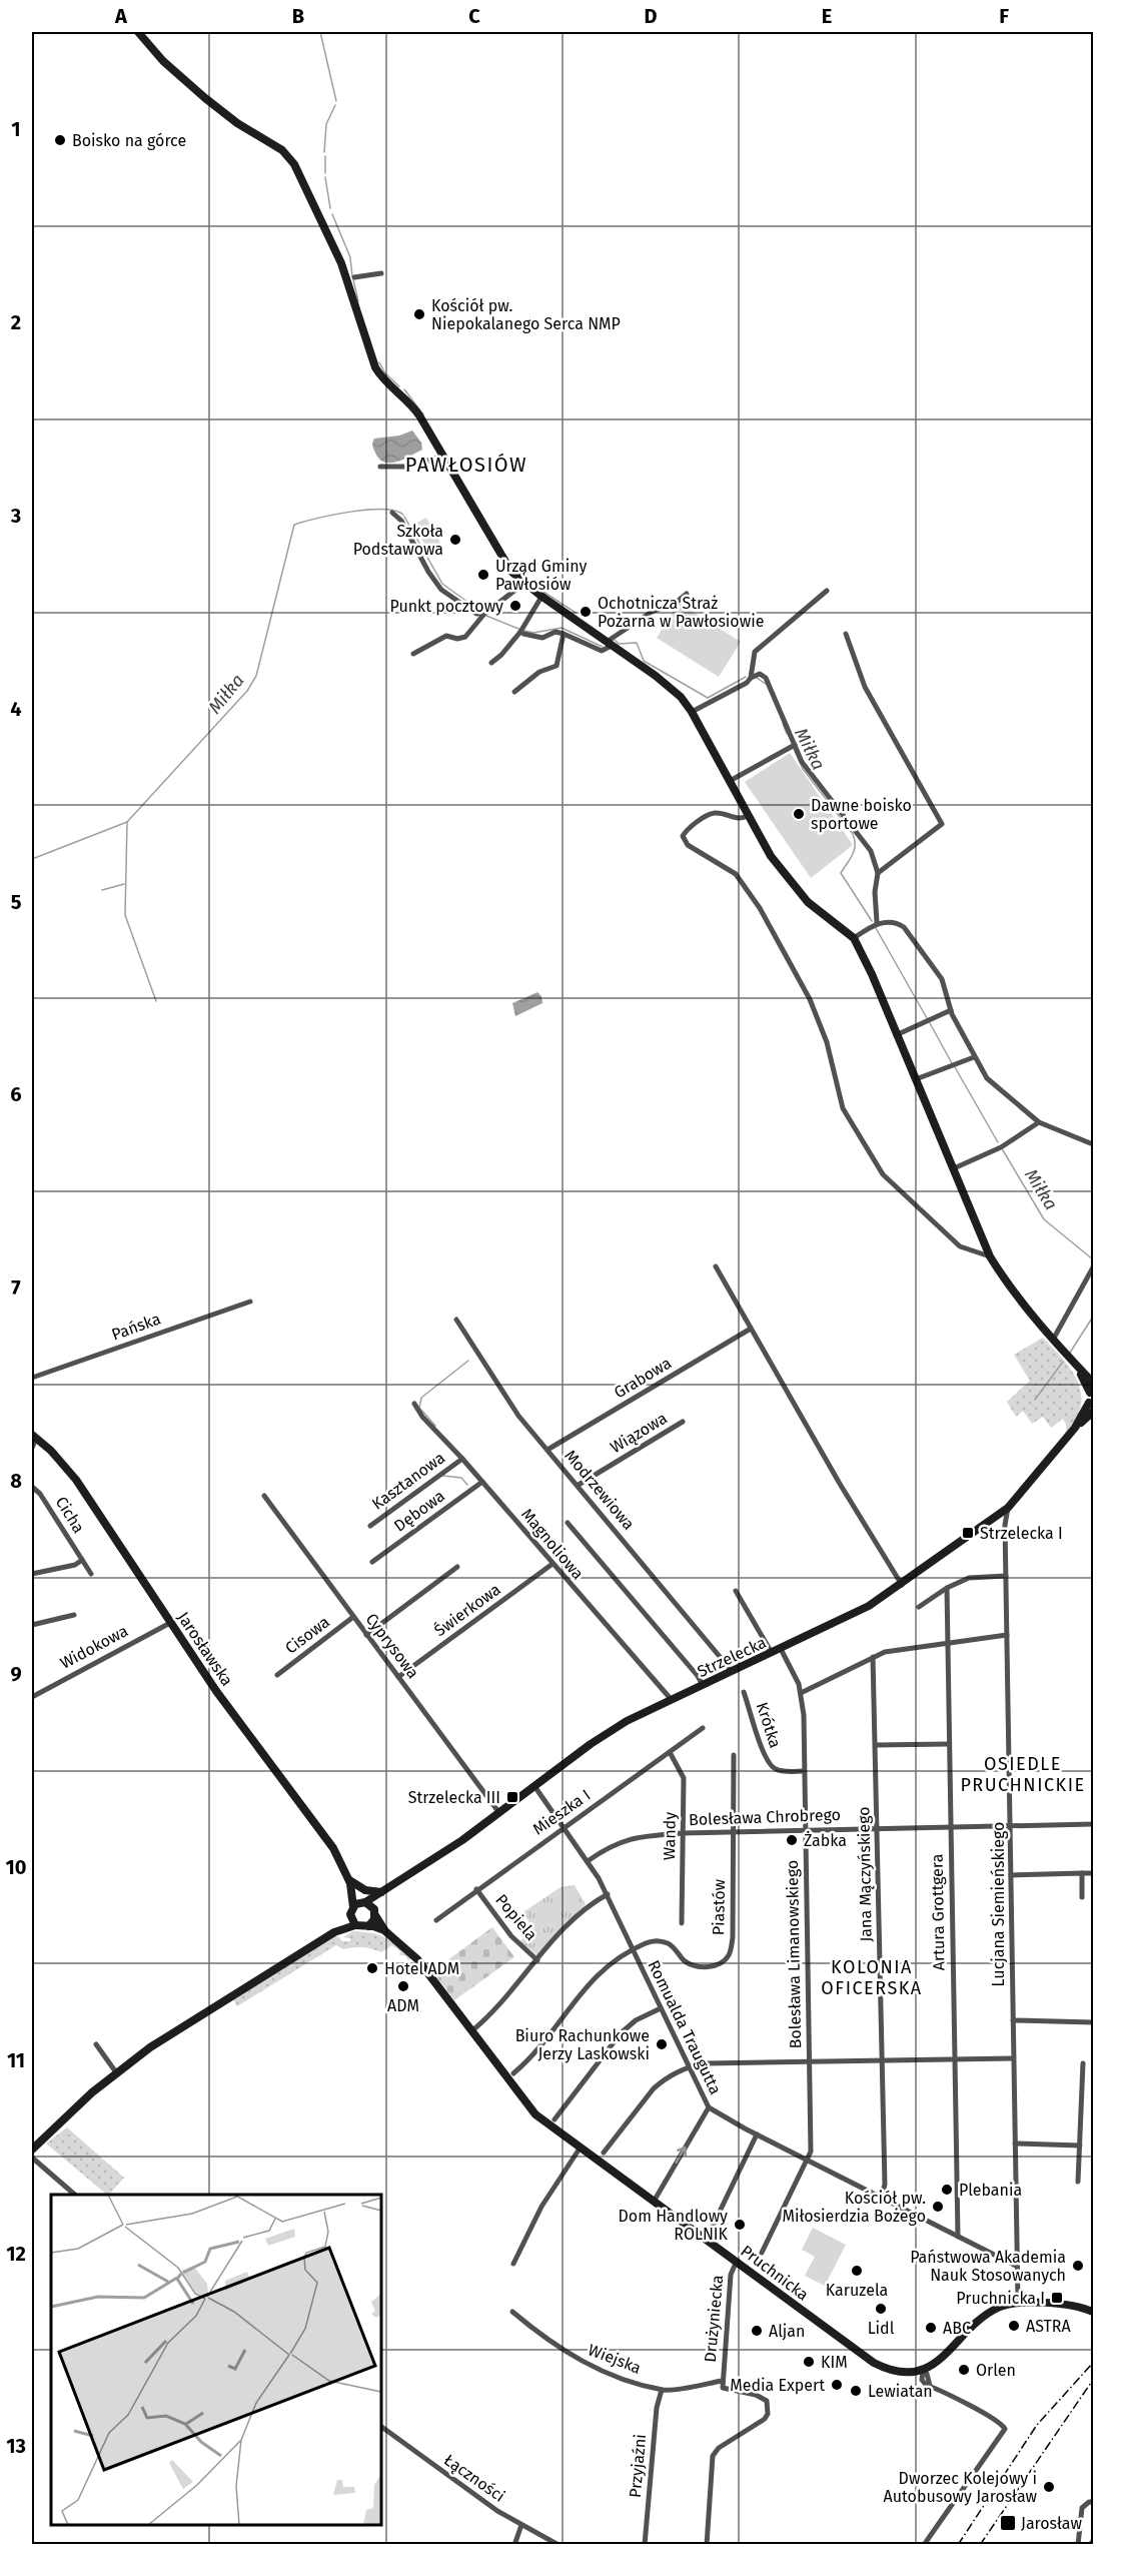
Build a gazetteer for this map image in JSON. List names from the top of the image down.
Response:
{
  "streets": {
    "street": [
      "Pańska",
      "Grabowa",
      "Wiązowa",
      "Kasztanowa",
      "Modrzewiowa",
      "Dębowa",
      "Cicha",
      "Magnoliowa",
      "Świerkowa",
      "Cisowa",
      "Cyprysowa",
      "Widokowa",
      "Jarosławska",
      "Strzelecka",
      "Krótka",
      "Mieszka I",
      "Bolesława Chrobrego",
      "Wandy",
      "Jana Mączyńskiego",
      "Lucjana Siemieńskiego",
      "Piastów",
      "Artura Grottgera",
      "Popiela",
      "Bolesława Limanowskiego",
      "Romualda Traugutta",
      "Pruchnicka",
      "Drużyniecka",
      "Wiejska",
      "Przyjaźni",
      "Łączności"
    ]
  },
  "crossings": [
    ["Grabowa", "Modrzewiowa"],
    ["Wiązowa", "Modrzewiowa"],
    ["Kasztanowa", "Magnoliowa"],
    ["Modrzewiowa", "Strzelecka"],
    ["Dębowa", "Magnoliowa"],
    ["Magnoliowa", "Świerkowa"],
    ["Magnoliowa", "Strzelecka"],
    ["Świerkowa", "Cyprysowa"],
    ["Cisowa", "Cyprysowa"],
    ["Cyprysowa", "Strzelecka"],
    ["Widokowa", "Jarosławska"],
    ["Jarosławska", "Strzelecka"],
    ["Jarosławska", "Pruchnicka"],
    ["Strzelecka", "Lucjana Siemieńskiego"],
    ["Strzelecka", "Bolesława Limanowskiego"],
    ["Strzelecka", "Romualda Traugutta"],
    ["Strzelecka", "Pruchnicka"],
    ["Krótka", "Bolesława Limanowskiego"],
    ["Mieszka I", "Wandy"],
    ["Mieszka I", "Popiela"],
    ["Mieszka I", "Romualda Traugutta"],
    ["Bolesława Chrobrego", "Wandy"],
    ["Bolesława Chrobrego", "Jana Mączyńskiego"],
    ["Bolesława Chrobrego", "Lucjana Siemieńskiego"],
    ["Bolesława Chrobrego", "Piastów"],
    ["Bolesława Chrobrego", "Artura Grottgera"],
    ["Bolesława Chrobrego", "Bolesława Limanowskiego"],
    ["Bolesława Chrobrego", "Romualda Traugutta"],
    ["Jana Mączyńskiego", "Romualda Traugutta"],
    ["Lucjana Siemieńskiego", "Romualda Traugutta"],
    ["Piastów", "Romualda Traugutta"],
    ["Artura Grottgera", "Romualda Traugutta"],
    ["Bolesława Limanowskiego", "Romualda Traugutta"],
    ["Pruchnicka", "Drużyniecka"],
    ["Drużyniecka", "Wiejska"],
    ["Wiejska", "Przyjaźni"]
  ],
  "districts": ["PAWŁOSIÓW", "OSIEDLE PRUCHNICKIE", "KOLONIA OFICERSKA"],
  "water": ["Miłka"],
  "places": {
    "other": [
      "Boisko na górce",
      "Kościół pw. Niepokalanego Serca NMP",
      "Szkoła Podstawowa",
      "Urząd Gminy Pawłosiów",
      "Punkt pocztowy",
      "Ochotnicza Straż Pożarna w Pawłosiowie",
      "Dawne boisko sportowe",
      "Żabka",
      "Hotel ADM",
      "ADM",
      "Biuro Rachunkowe Jerzy Laskowski",
      "Plebania",
      "Kościół pw. Miłosierdzia Bożego",
      "Dom Handlowy ROLNIK",
      "Państwowa Akademia Nauk Stosowanych",
      "Karuzela",
      "Lidl",
      "ASTRA",
      "ABC",
      "Aljan",
      "KIM",
      "Orlen",
      "Media Expert",
      "Lewiatan",
      "Dworzec Kolejowy i Autobusowy Jarosław"
    ],
    "transit": [
      "Strzelecka I",
      "Strzelecka III",
      "Pruchnicka I",
      "Jarosław"
    ]
  },
  "grid": {
    "columns": [
      "A",
      "B",
      "C",
      "D",
      "E",
      "F"
    ],
    "rows": [
      "1",
      "2",
      "3",
      "4",
      "5",
      "6",
      "7",
      "8",
      "9",
      "10",
      "11",
      "12",
      "13"
    ]
  }
}
